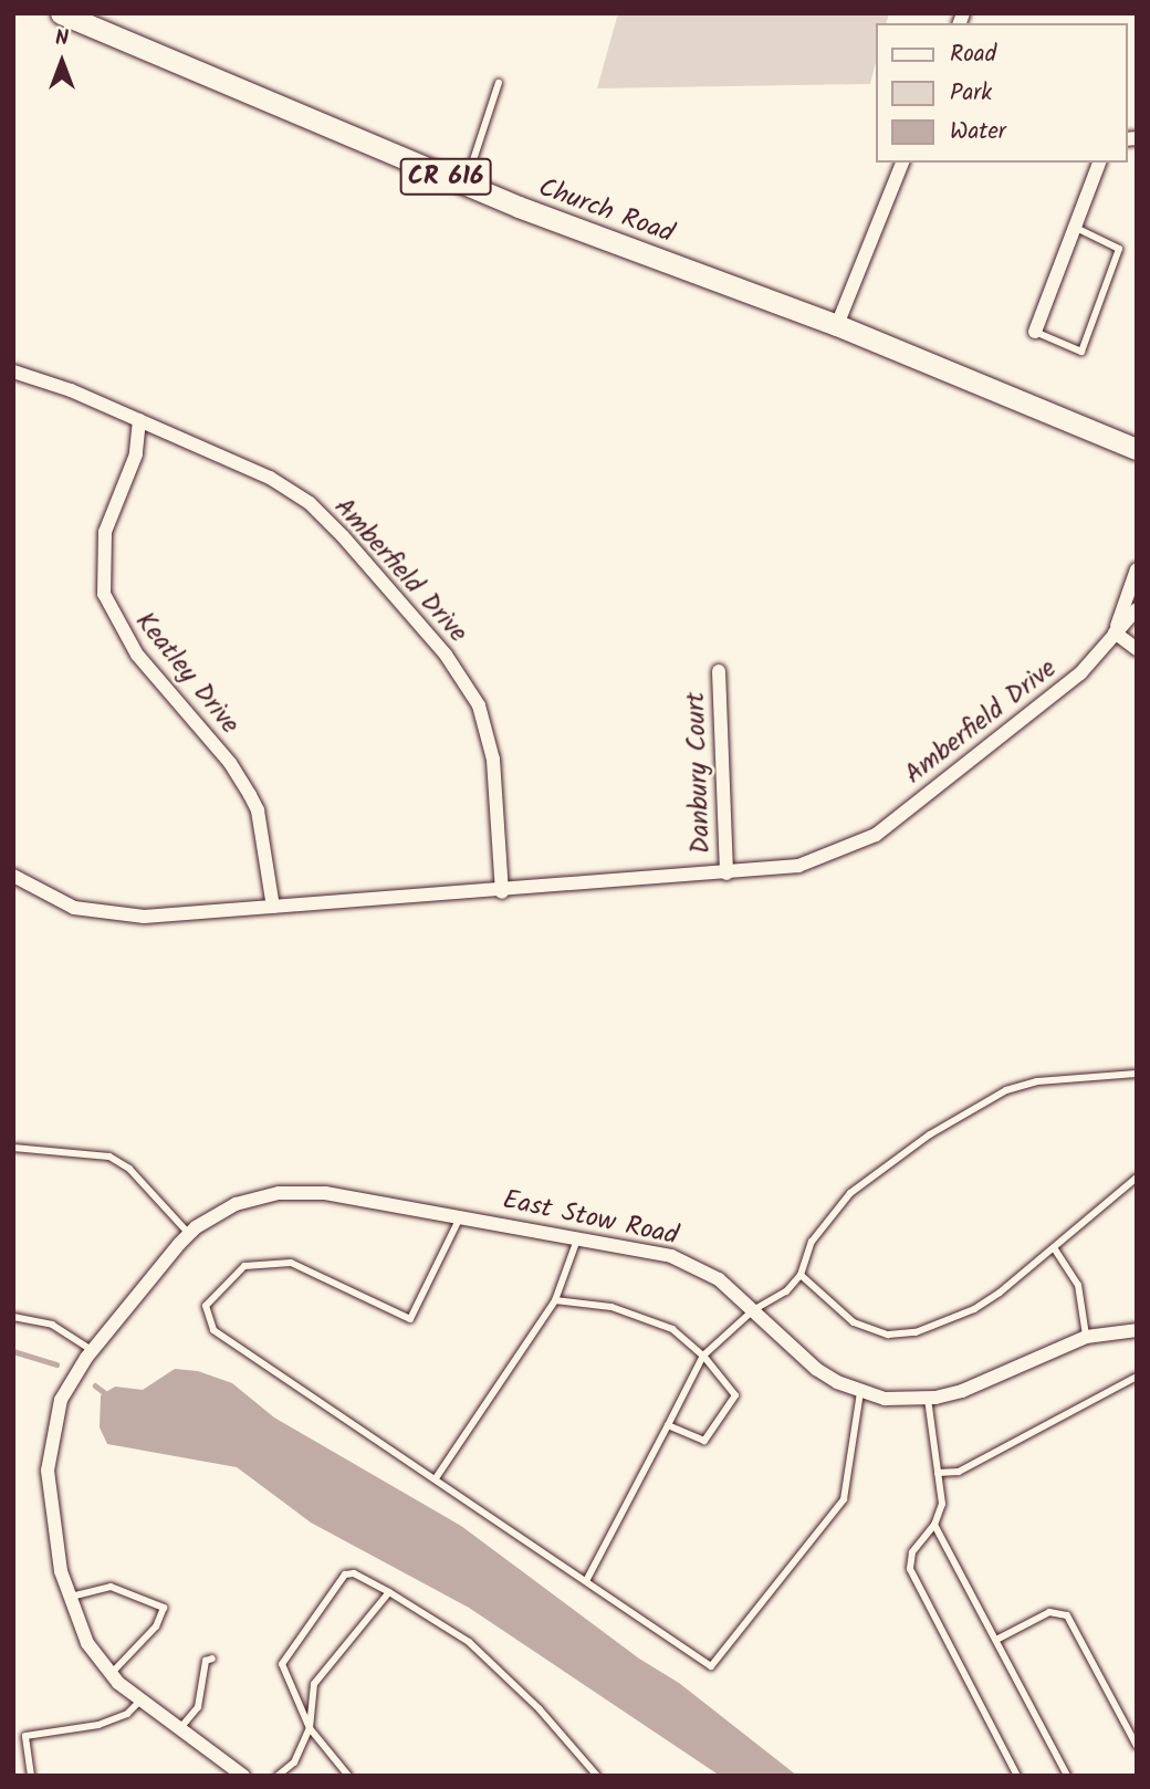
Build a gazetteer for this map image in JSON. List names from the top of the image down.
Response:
{
  "streets": {
    "main road": ["CR 616", "Church Road"],
    "street": [
      "Amberfield Drive",
      "Keatley Drive",
      "Danbury Court",
      "East Stow Road"
    ]
  },
  "crossings": [
    ["Amberfield Drive", "Keatley Drive"],
    ["Amberfield Drive", "Danbury Court"]
  ],
  "legend": ["Road", "Park", "Water"],
  "north": "top"
}
